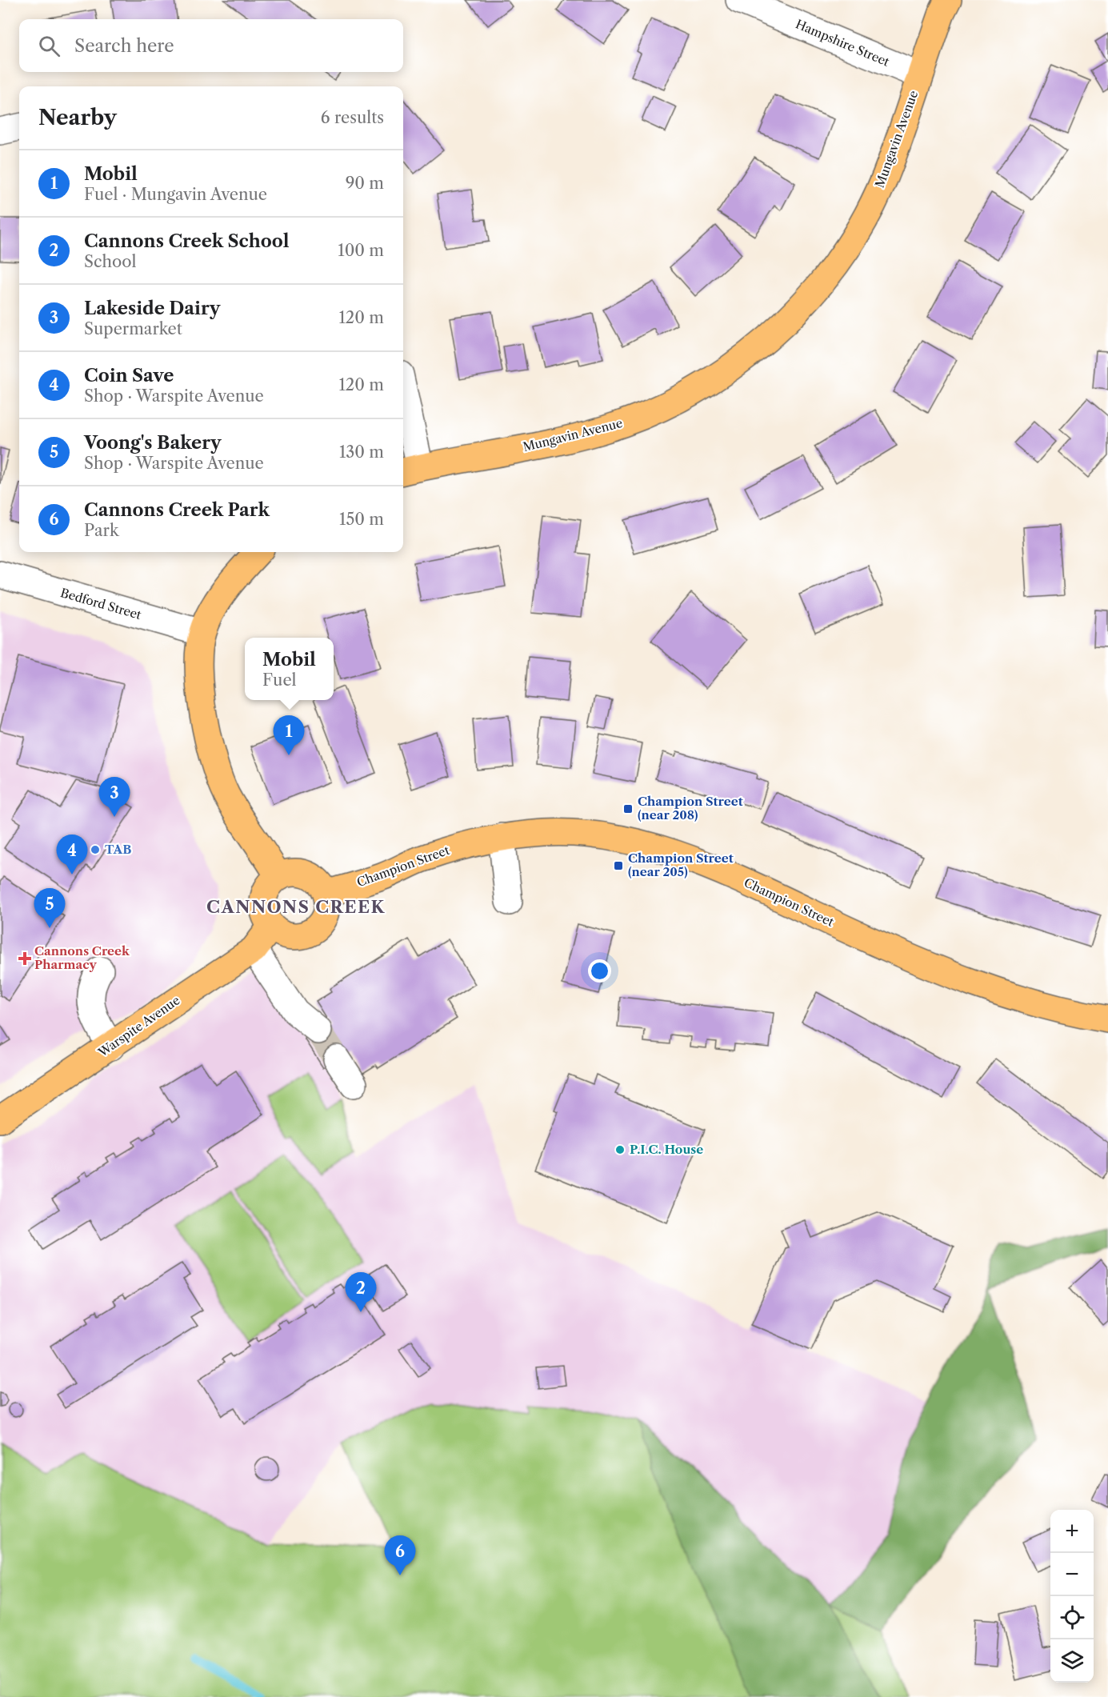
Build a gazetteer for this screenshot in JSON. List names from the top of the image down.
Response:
{
  "streets": {
    "main road": ["Mungavin Avenue", "Champion Street", "Warspite Avenue"],
    "street": ["Hampshire Street", "Bedford Street"]
  },
  "crossings": [
    ["Hampshire Street", "Mungavin Avenue"],
    ["Champion Street", "Warspite Avenue"]
  ],
  "districts": ["CANNONS CREEK"],
  "places": {
    "transit": ["Champion Street (near 208)", "Champion Street (near 205)"],
    "other": ["TAB", "P.I.C. House"],
    "health": ["Cannons Creek Pharmacy"]
  },
  "page": {
    "search": "Search here",
    "heading": ["Nearby", "6 results"],
    "list": [
      {
        "mark": "1",
        "name": "Mobil",
        "note": "Fuel · Mungavin Avenue",
        "value": "90 m"
      },
      {
        "mark": "2",
        "name": "Cannons Creek School",
        "note": "School",
        "value": "100 m"
      },
      {
        "mark": "3",
        "name": "Lakeside Dairy",
        "note": "Supermarket",
        "value": "120 m"
      },
      {
        "mark": "4",
        "name": "Coin Save",
        "note": "Shop · Warspite Avenue",
        "value": "120 m"
      },
      {
        "mark": "5",
        "name": "Voong's Bakery",
        "note": "Shop · Warspite Avenue",
        "value": "130 m"
      },
      {
        "mark": "6",
        "name": "Cannons Creek Park",
        "note": "Park",
        "value": "150 m"
      }
    ],
    "popup": ["Mobil", "Fuel"],
    "pins": [
      "1",
      "3",
      "4",
      "5",
      "2",
      "6"
    ],
    "map_buttons": ["+", "−"]
  }
}
